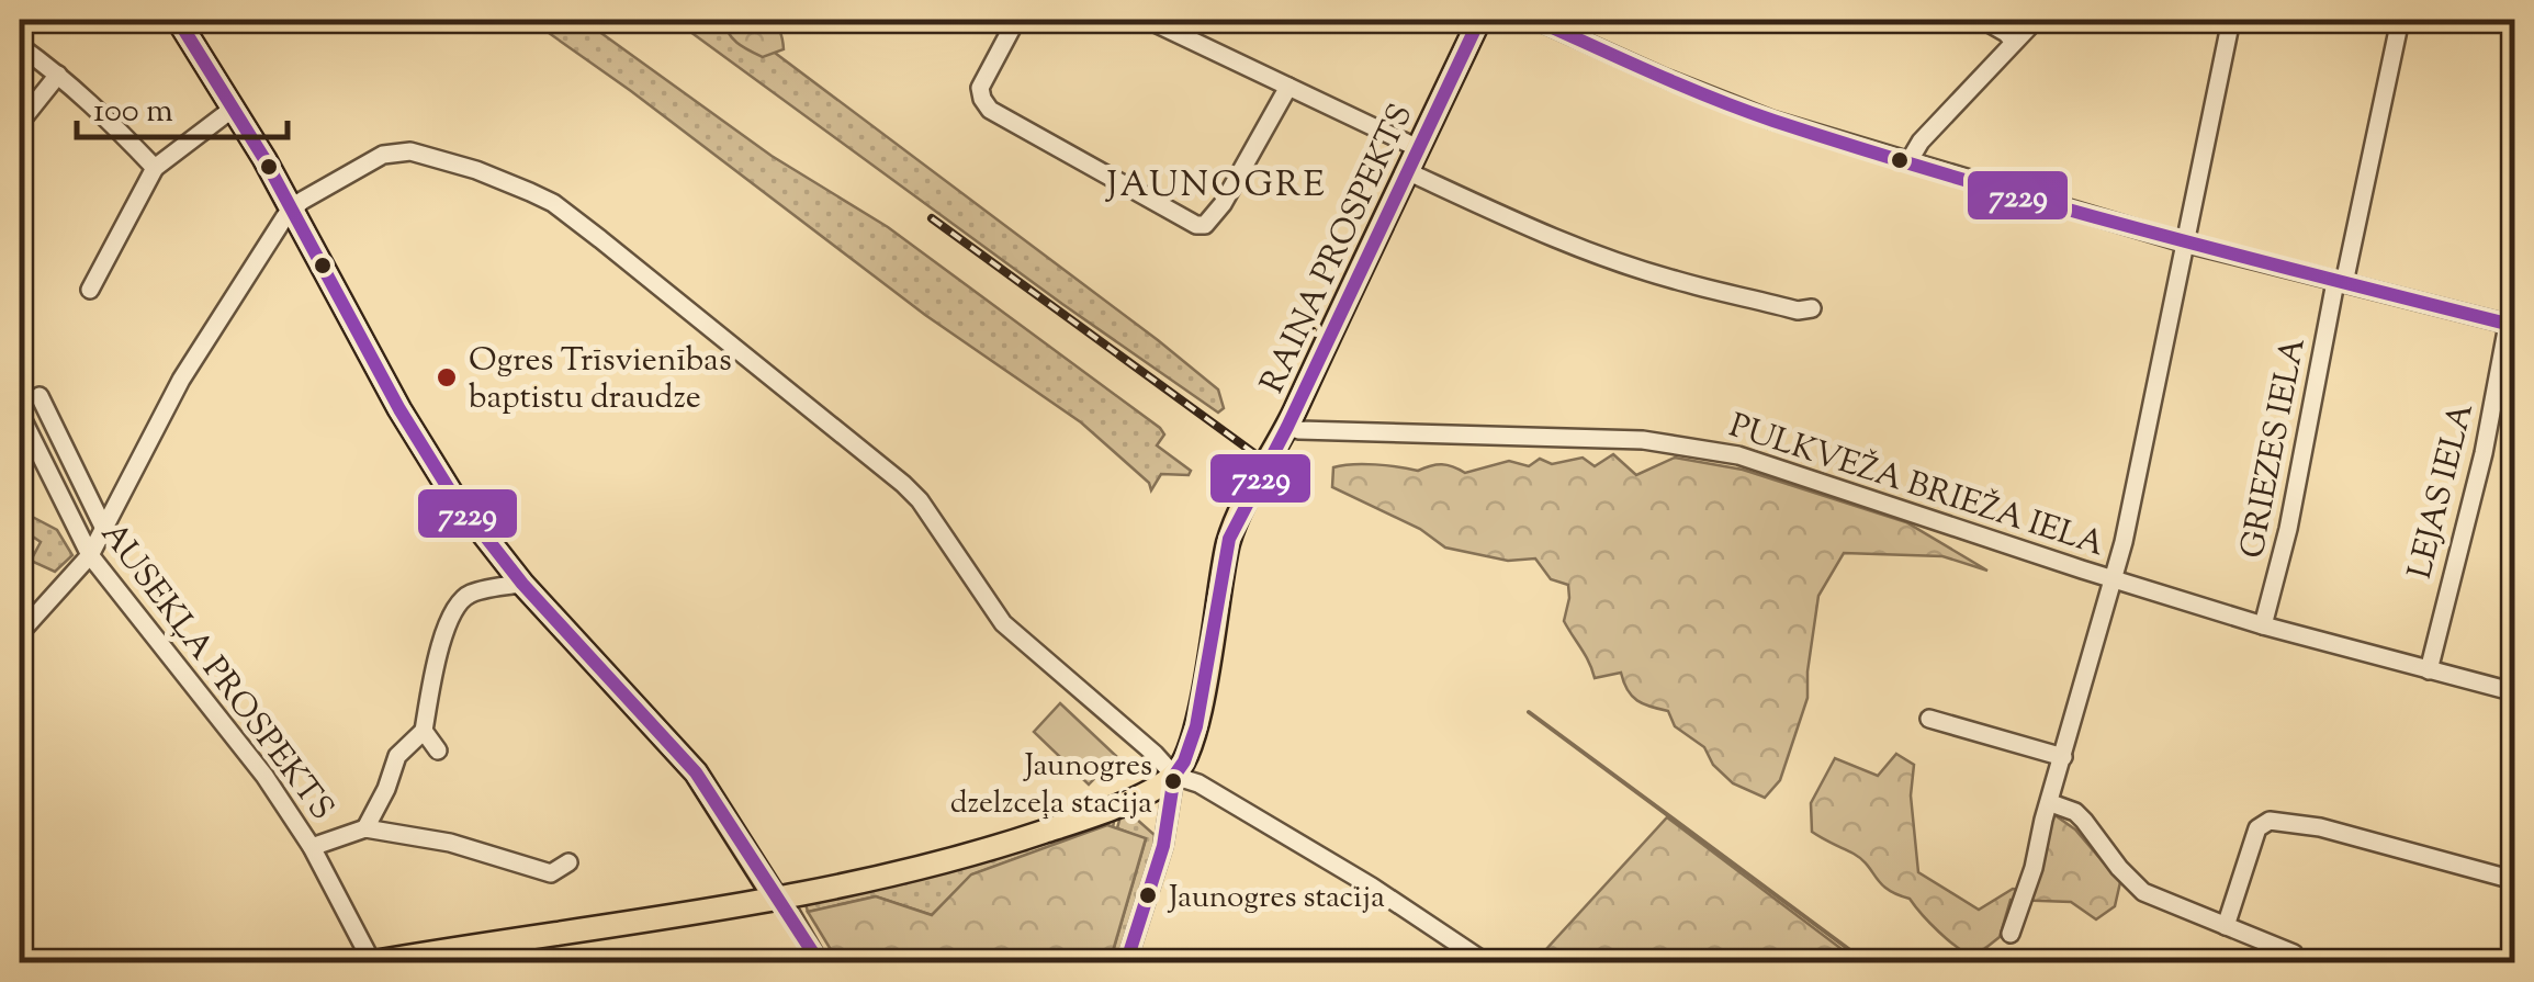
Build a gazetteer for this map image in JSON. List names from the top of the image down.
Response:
{
  "streets": {
    "main road": ["RAIŅA PROSPEKTS"],
    "street": [
      "GRIEZES IELA",
      "PULKVEŽA BRIEŽA IELA",
      "LEJAS IELA",
      "AUSEKĻA PROSPEKTS"
    ]
  },
  "crossings": [
    ["RAIŅA PROSPEKTS", "PULKVEŽA BRIEŽA IELA"],
    ["GRIEZES IELA", "PULKVEŽA BRIEŽA IELA"],
    ["PULKVEŽA BRIEŽA IELA", "LEJAS IELA"]
  ],
  "districts": ["JAUNOGRE"],
  "places": ["Ogres Trīsvienības baptistu draudze", "Jaunogres dzelzceļa stacija", "Jaunogres stacija"],
  "lines": ["transit line 7229"],
  "scale_bar": "100 m"
}
